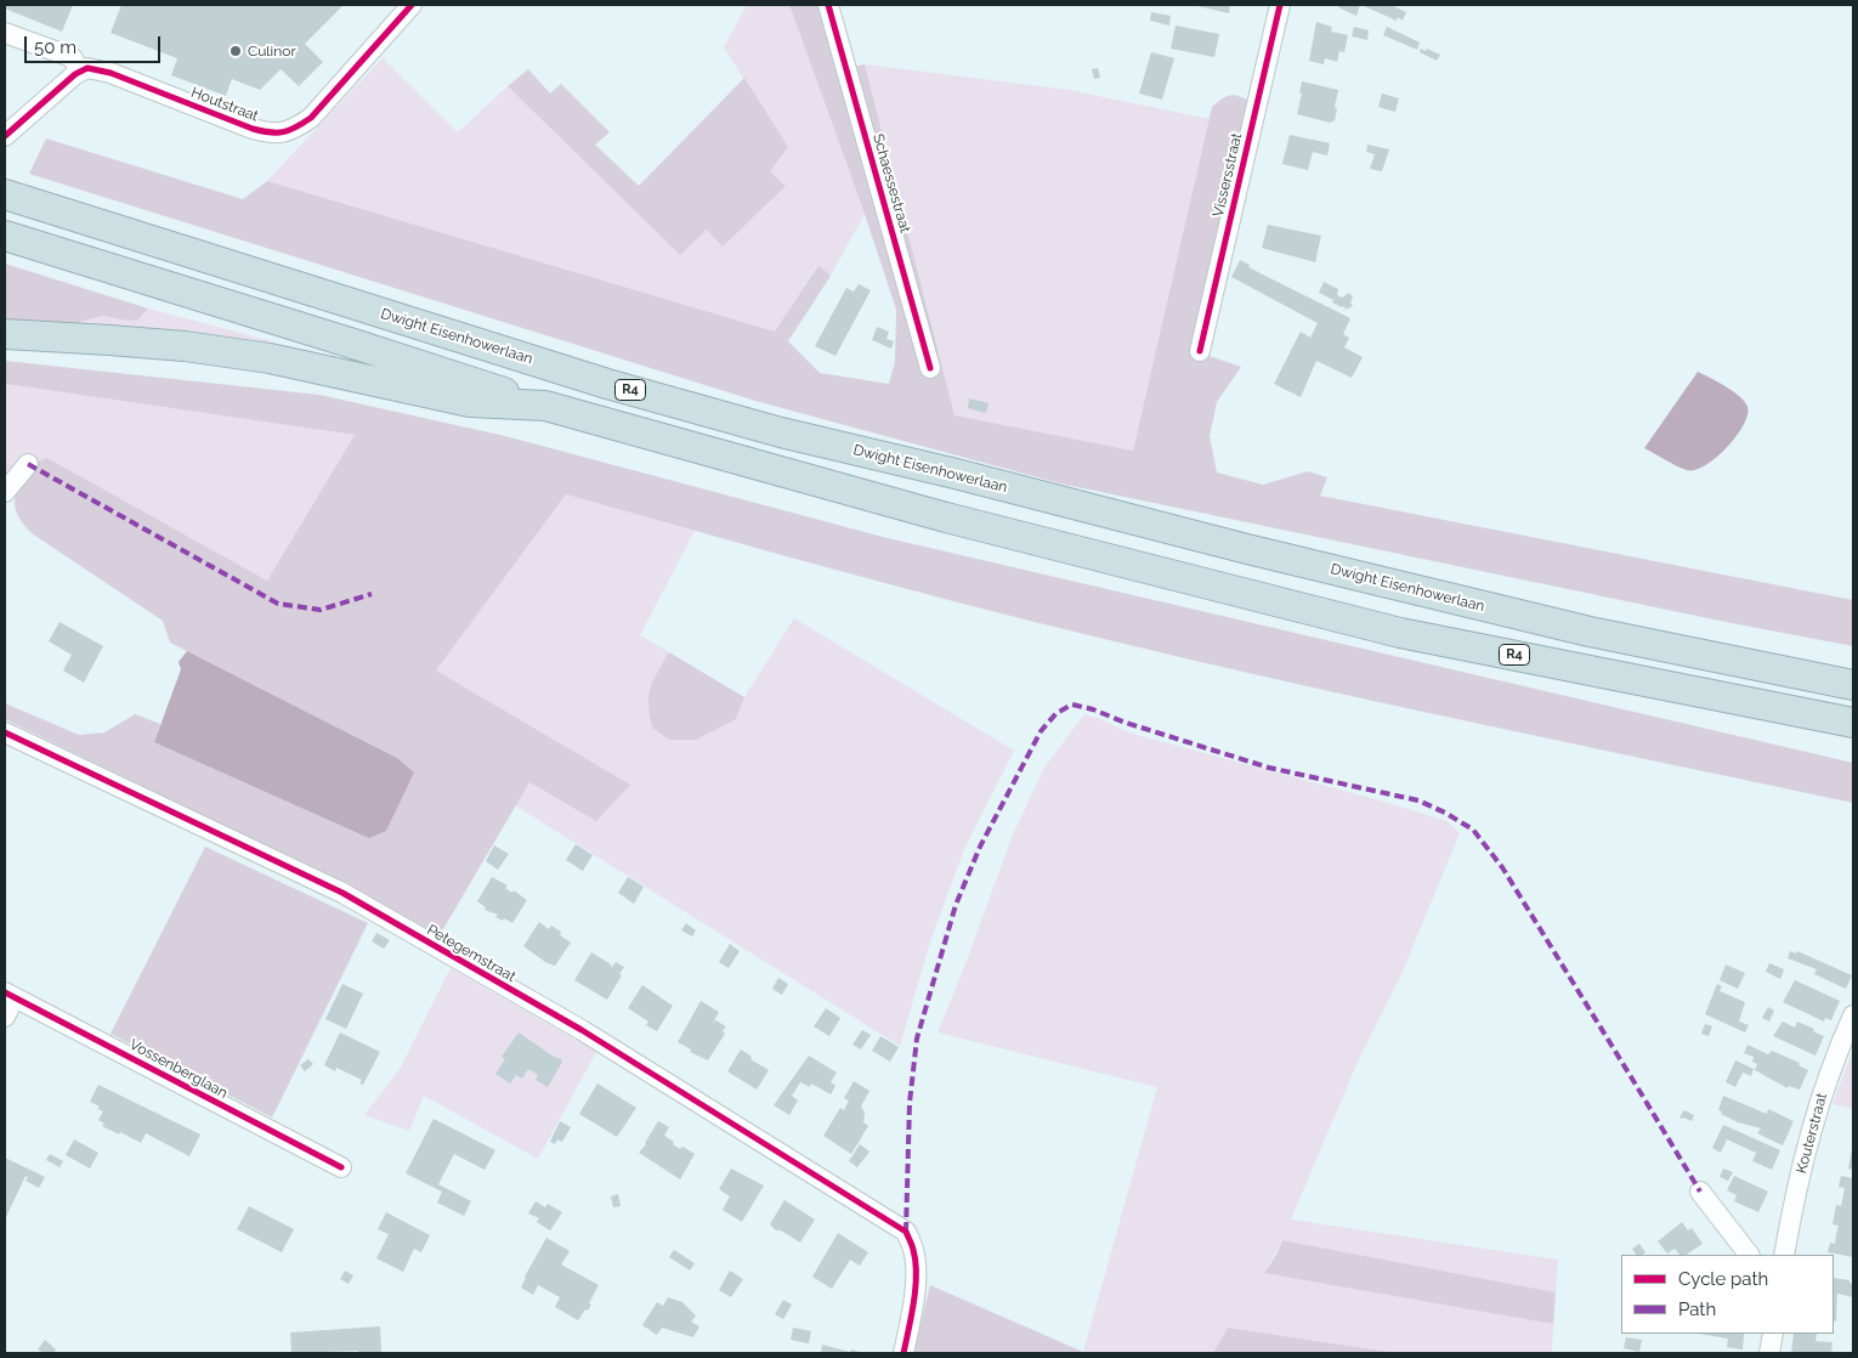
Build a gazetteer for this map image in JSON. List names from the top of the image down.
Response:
{
  "streets": {
    "highway": ["Dwight Eisenhowerlaan", "R4"],
    "street": [
      "Houtstraat",
      "Vissersstraat",
      "Schaessestraat",
      "Petegemstraat",
      "Vossenberglaan",
      "Kouterstraat"
    ]
  },
  "places": ["Culinor"],
  "legend": ["Cycle path", "Path"],
  "scale_bar": "50 m"
}
